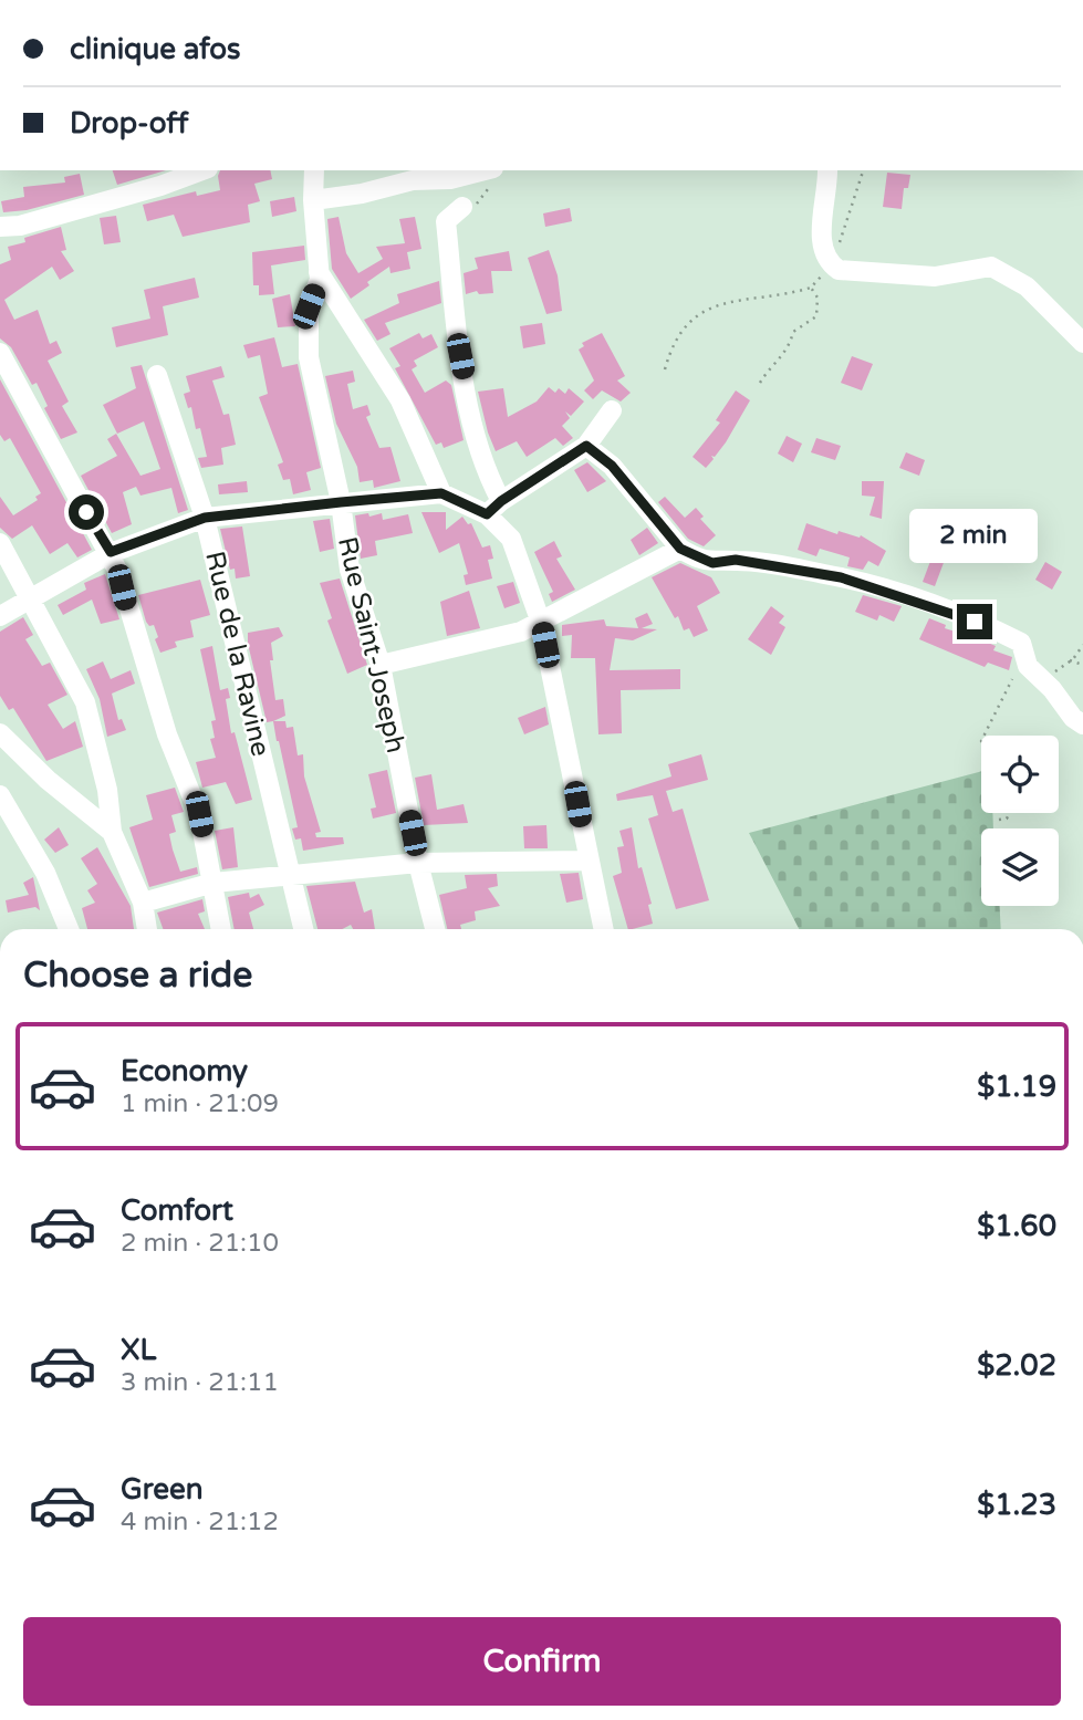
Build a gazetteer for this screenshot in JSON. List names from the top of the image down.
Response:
{
  "streets": {
    "street": ["Rue Saint-Joseph", "Rue de la Ravine"]
  },
  "page": {
    "banner": ["clinique afos", "Drop-off"],
    "bubble": "2 min",
    "heading": "Choose a ride",
    "list": [
      {
        "name": "Economy",
        "note": "1 min · 21:09",
        "value": "$1.19"
      },
      {
        "name": "Comfort",
        "note": "2 min · 21:10",
        "value": "$1.60"
      },
      {
        "name": "XL",
        "note": "3 min · 21:11",
        "value": "$2.02"
      },
      {
        "name": "Green",
        "note": "4 min · 21:12",
        "value": "$1.23"
      }
    ],
    "buttons": "Confirm"
  }
}
